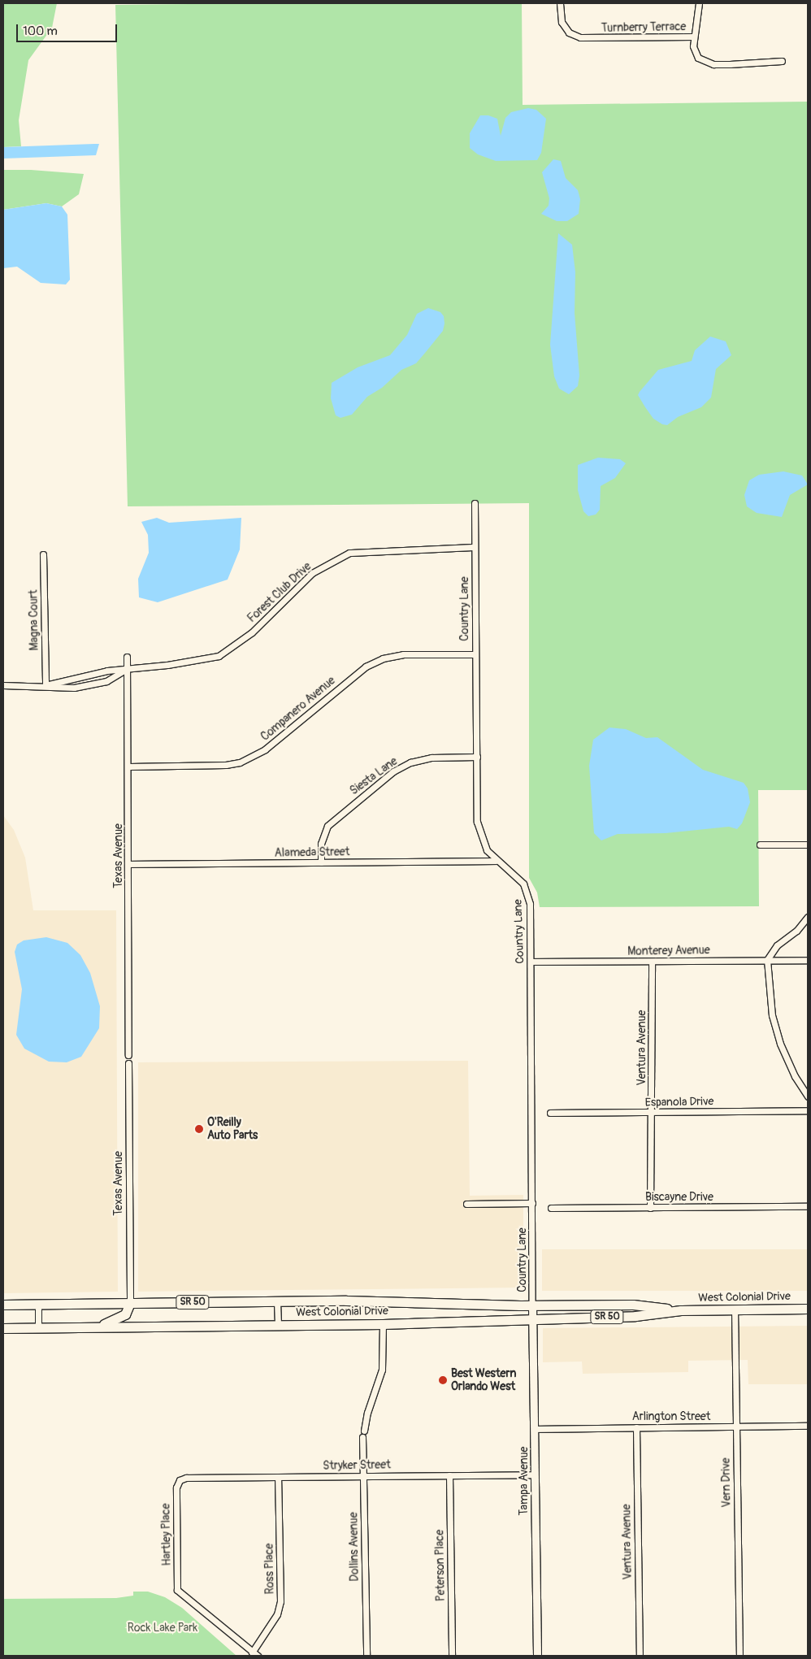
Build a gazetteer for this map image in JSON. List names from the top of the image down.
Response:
{
  "streets": {
    "highway": ["West Colonial Drive", "SR 50"],
    "street": [
      "Turnberry Terrace",
      "Forest Club Drive",
      "Country Lane",
      "Magna Court",
      "Companero Avenue",
      "Siesta Lane",
      "Alameda Street",
      "Texas Avenue",
      "Monterey Avenue",
      "Ventura Avenue",
      "Espanola Drive",
      "Biscayne Drive",
      "Arlington Street",
      "Stryker Street",
      "Tampa Avenue",
      "Vern Drive",
      "Hartley Place",
      "Dollins Avenue",
      "Peterson Place",
      "Ross Place"
    ]
  },
  "crossings": [
    ["Forest Club Drive", "Country Lane"],
    ["Forest Club Drive", "Magna Court"],
    ["Forest Club Drive", "Texas Avenue"],
    ["Country Lane", "Companero Avenue"],
    ["Country Lane", "Siesta Lane"],
    ["Country Lane", "Alameda Street"],
    ["Country Lane", "Monterey Avenue"],
    ["Country Lane", "West Colonial Drive"],
    ["Country Lane", "Tampa Avenue"],
    ["Companero Avenue", "Texas Avenue"],
    ["Siesta Lane", "Alameda Street"],
    ["Alameda Street", "Texas Avenue"],
    ["Texas Avenue", "West Colonial Drive"],
    ["Monterey Avenue", "Ventura Avenue"],
    ["Ventura Avenue", "Espanola Drive"],
    ["Ventura Avenue", "Biscayne Drive"],
    ["Ventura Avenue", "Arlington Street"],
    ["West Colonial Drive", "Tampa Avenue"],
    ["West Colonial Drive", "Vern Drive"],
    ["Arlington Street", "Tampa Avenue"],
    ["Arlington Street", "Vern Drive"],
    ["Stryker Street", "Tampa Avenue"],
    ["Stryker Street", "Hartley Place"],
    ["Stryker Street", "Dollins Avenue"],
    ["Stryker Street", "Peterson Place"],
    ["Stryker Street", "Ross Place"],
    ["Hartley Place", "Ross Place"]
  ],
  "parks": ["Rock Lake Park"],
  "places": ["O'Reilly Auto Parts", "Best Western Orlando West"],
  "scale_bar": "100 m"
}
